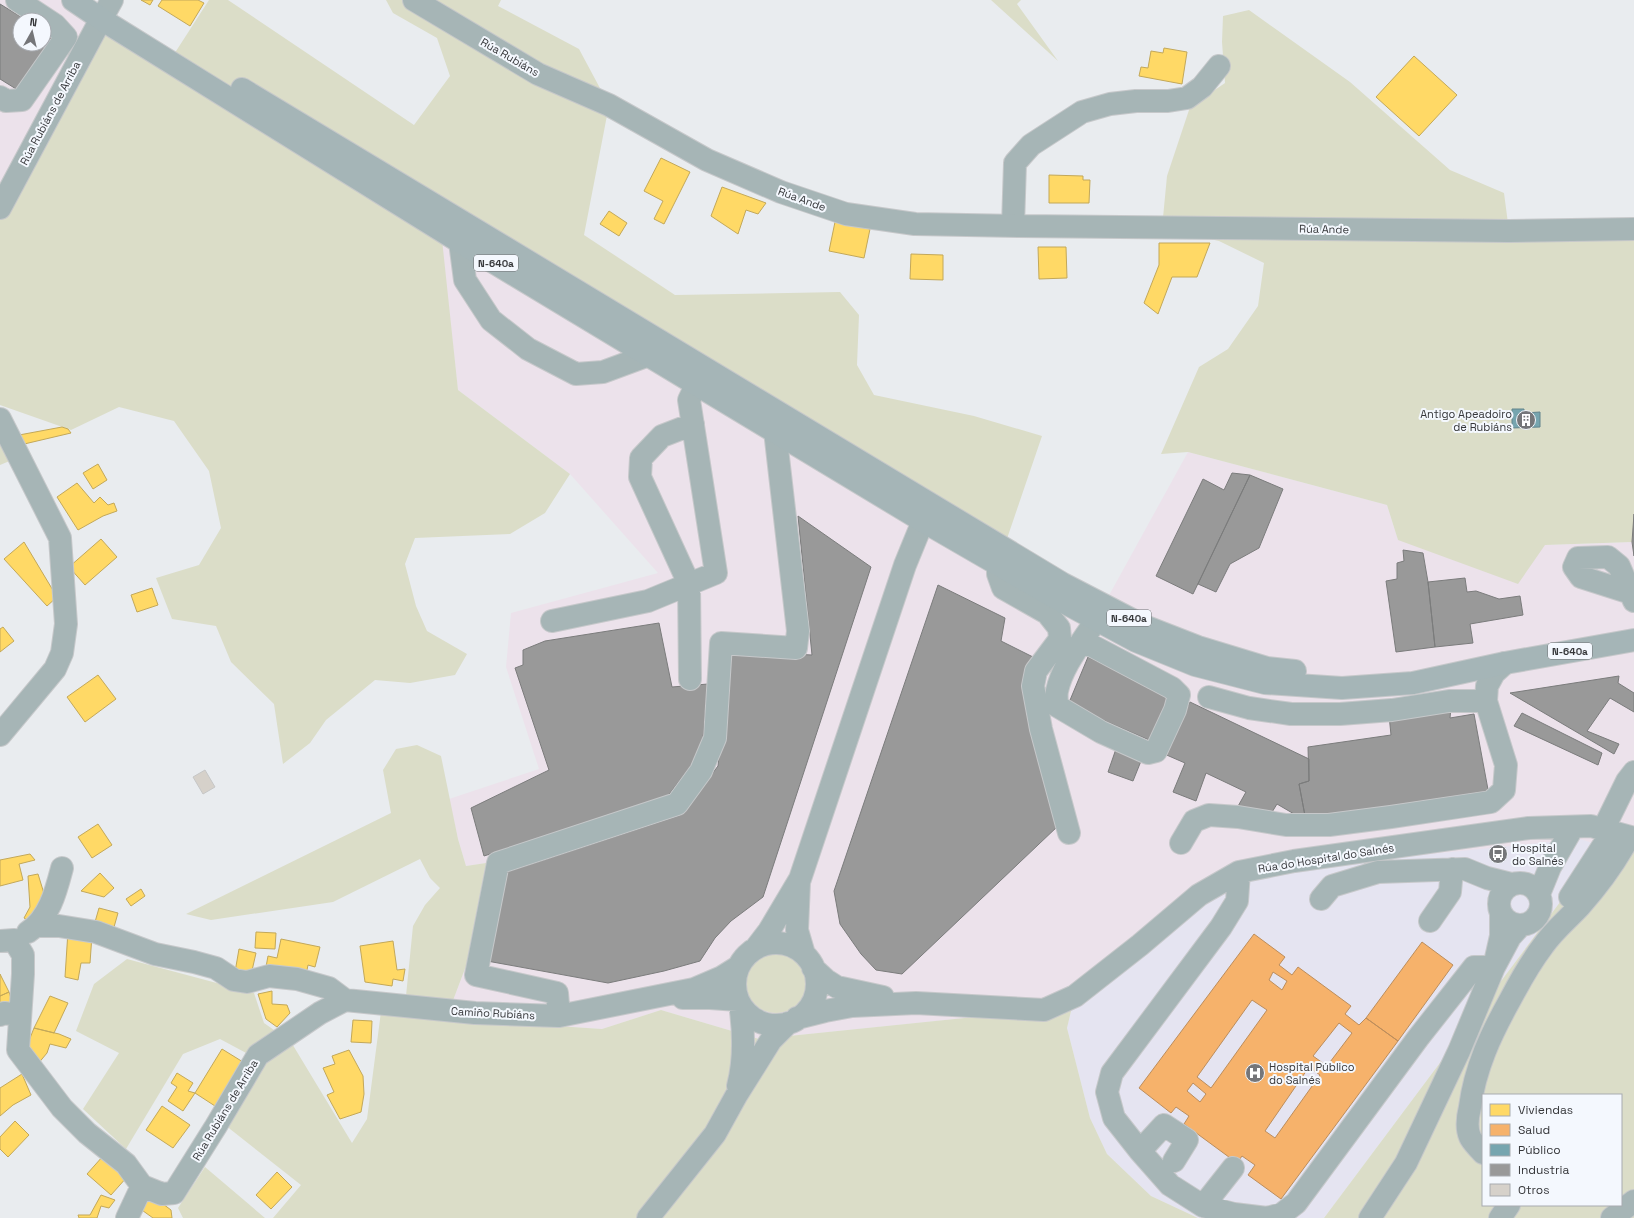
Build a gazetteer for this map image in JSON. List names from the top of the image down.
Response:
{
  "streets": {
    "main road": ["N-640a"],
    "street": [
      "Rúa Rubiáns",
      "Rúa Rubiáns de Arriba",
      "Rúa Ande",
      "Rúa do Hospital do Salnés",
      "Camiño Rubiáns"
    ]
  },
  "crossings": [
    ["Rúa Rubiáns", "Rúa Ande"],
    ["Rúa Rubiáns de Arriba", "N-640a"],
    ["Rúa Rubiáns de Arriba", "Camiño Rubiáns"]
  ],
  "places": {
    "building": ["Antigo Apeadoiro de Rubiáns"],
    "bus stop": ["Hospital do Salnés"],
    "hospital": ["Hospital Público do Salnés"]
  },
  "legend": [
    "Viviendas",
    "Salud",
    "Público",
    "Industria",
    "Otros"
  ],
  "north": "top"
}
